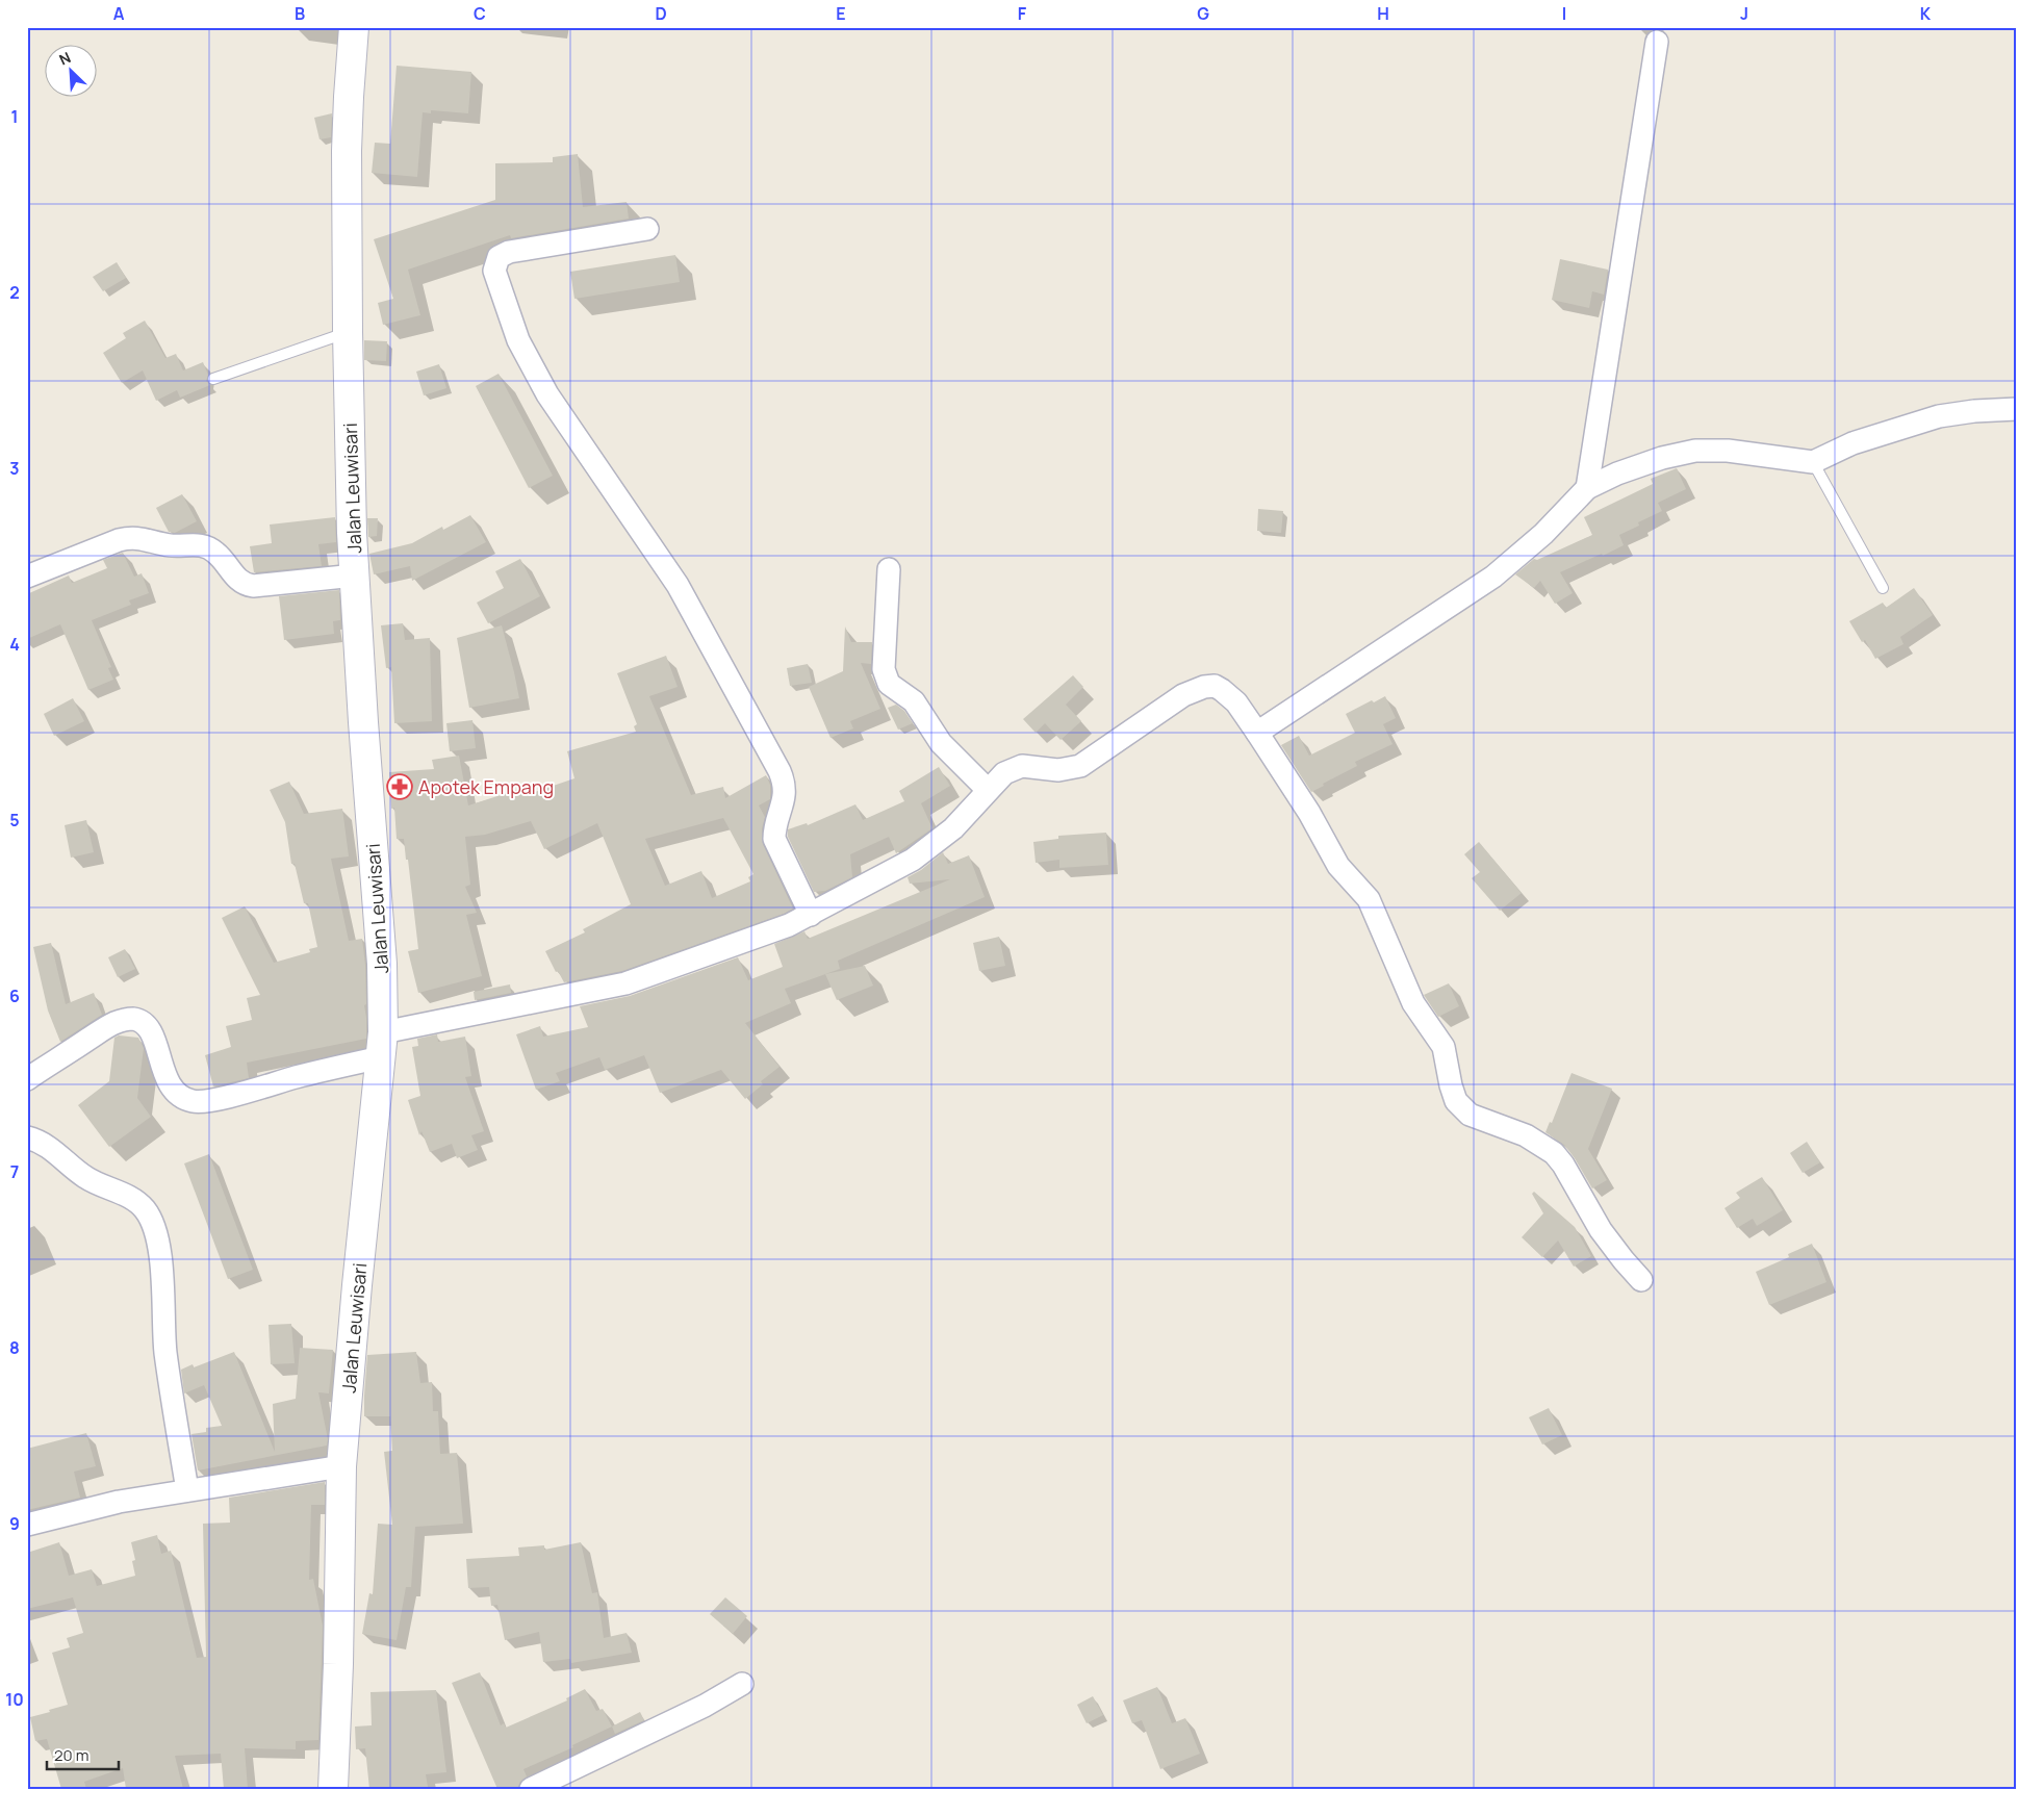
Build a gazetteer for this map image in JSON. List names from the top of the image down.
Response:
{
  "streets": {
    "main road": ["Jalan Leuwisari"]
  },
  "places": {
    "pharmacy": ["Apotek Empang"]
  },
  "scale_bar": "20 m",
  "north": "top left",
  "grid": {
    "columns": [
      "A",
      "B",
      "C",
      "D",
      "E",
      "F",
      "G",
      "H",
      "I",
      "J",
      "K"
    ],
    "rows": [
      "1",
      "2",
      "3",
      "4",
      "5",
      "6",
      "7",
      "8",
      "9",
      "10"
    ]
  }
}
